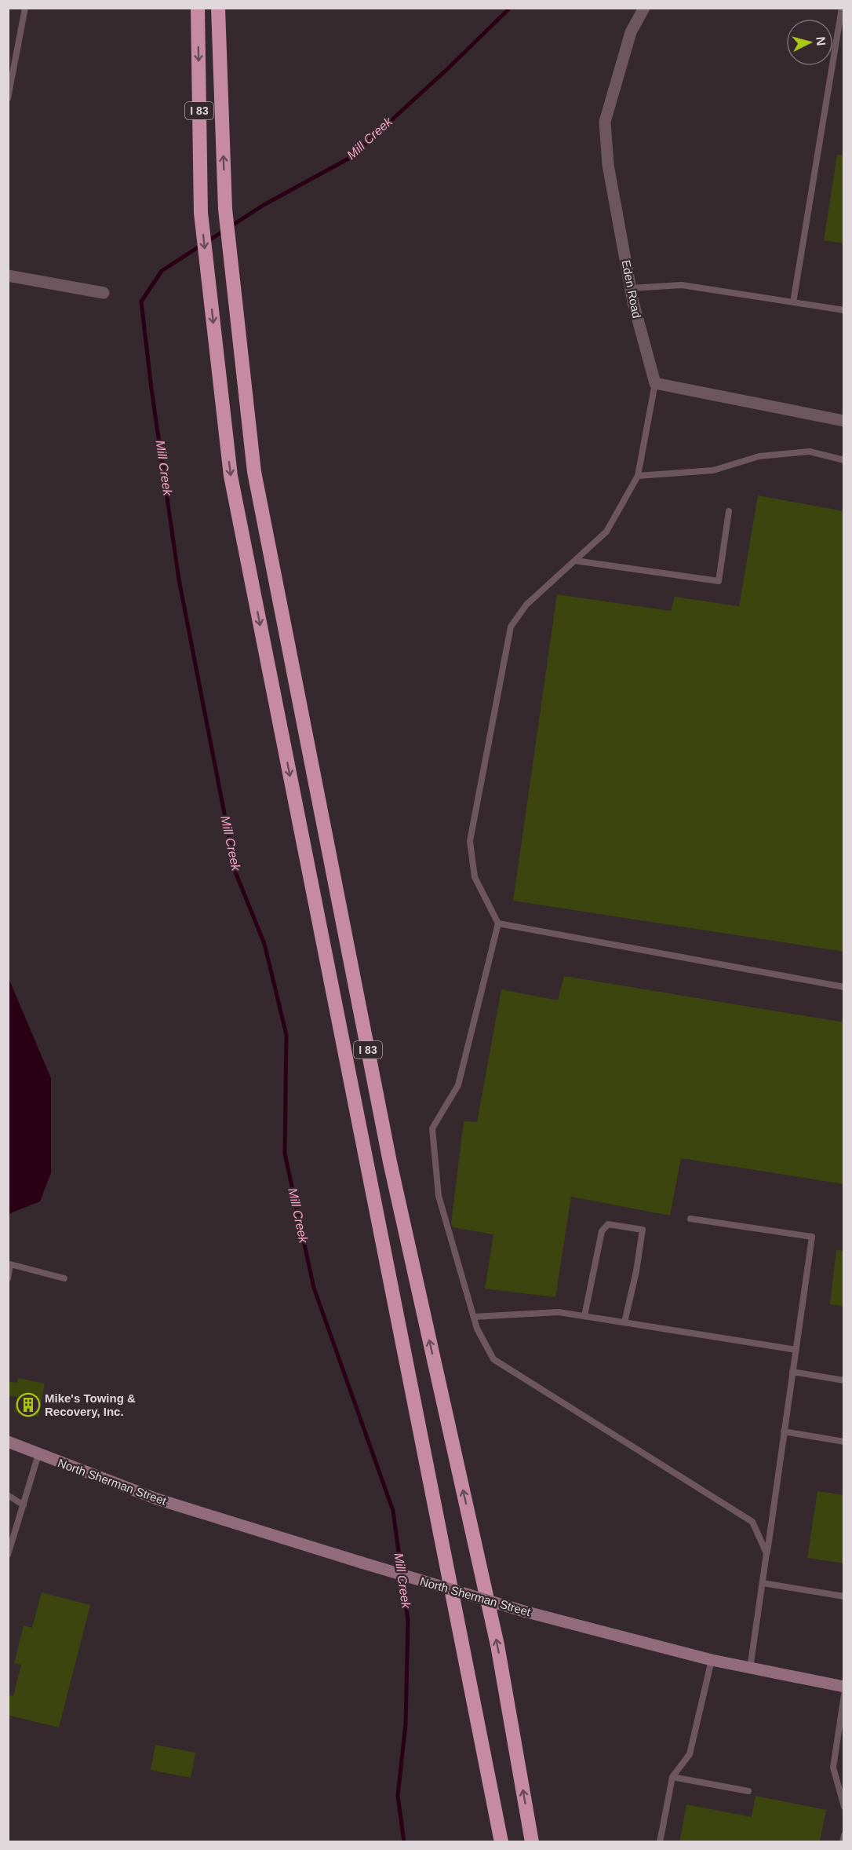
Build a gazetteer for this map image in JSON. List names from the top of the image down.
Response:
{
  "streets": {
    "highway": ["I 83"],
    "main road": ["North Sherman Street"],
    "street": ["Eden Road"]
  },
  "water": ["Mill Creek"],
  "places": {
    "building": ["Mike's Towing & Recovery, Inc."]
  },
  "north": "right"
}
